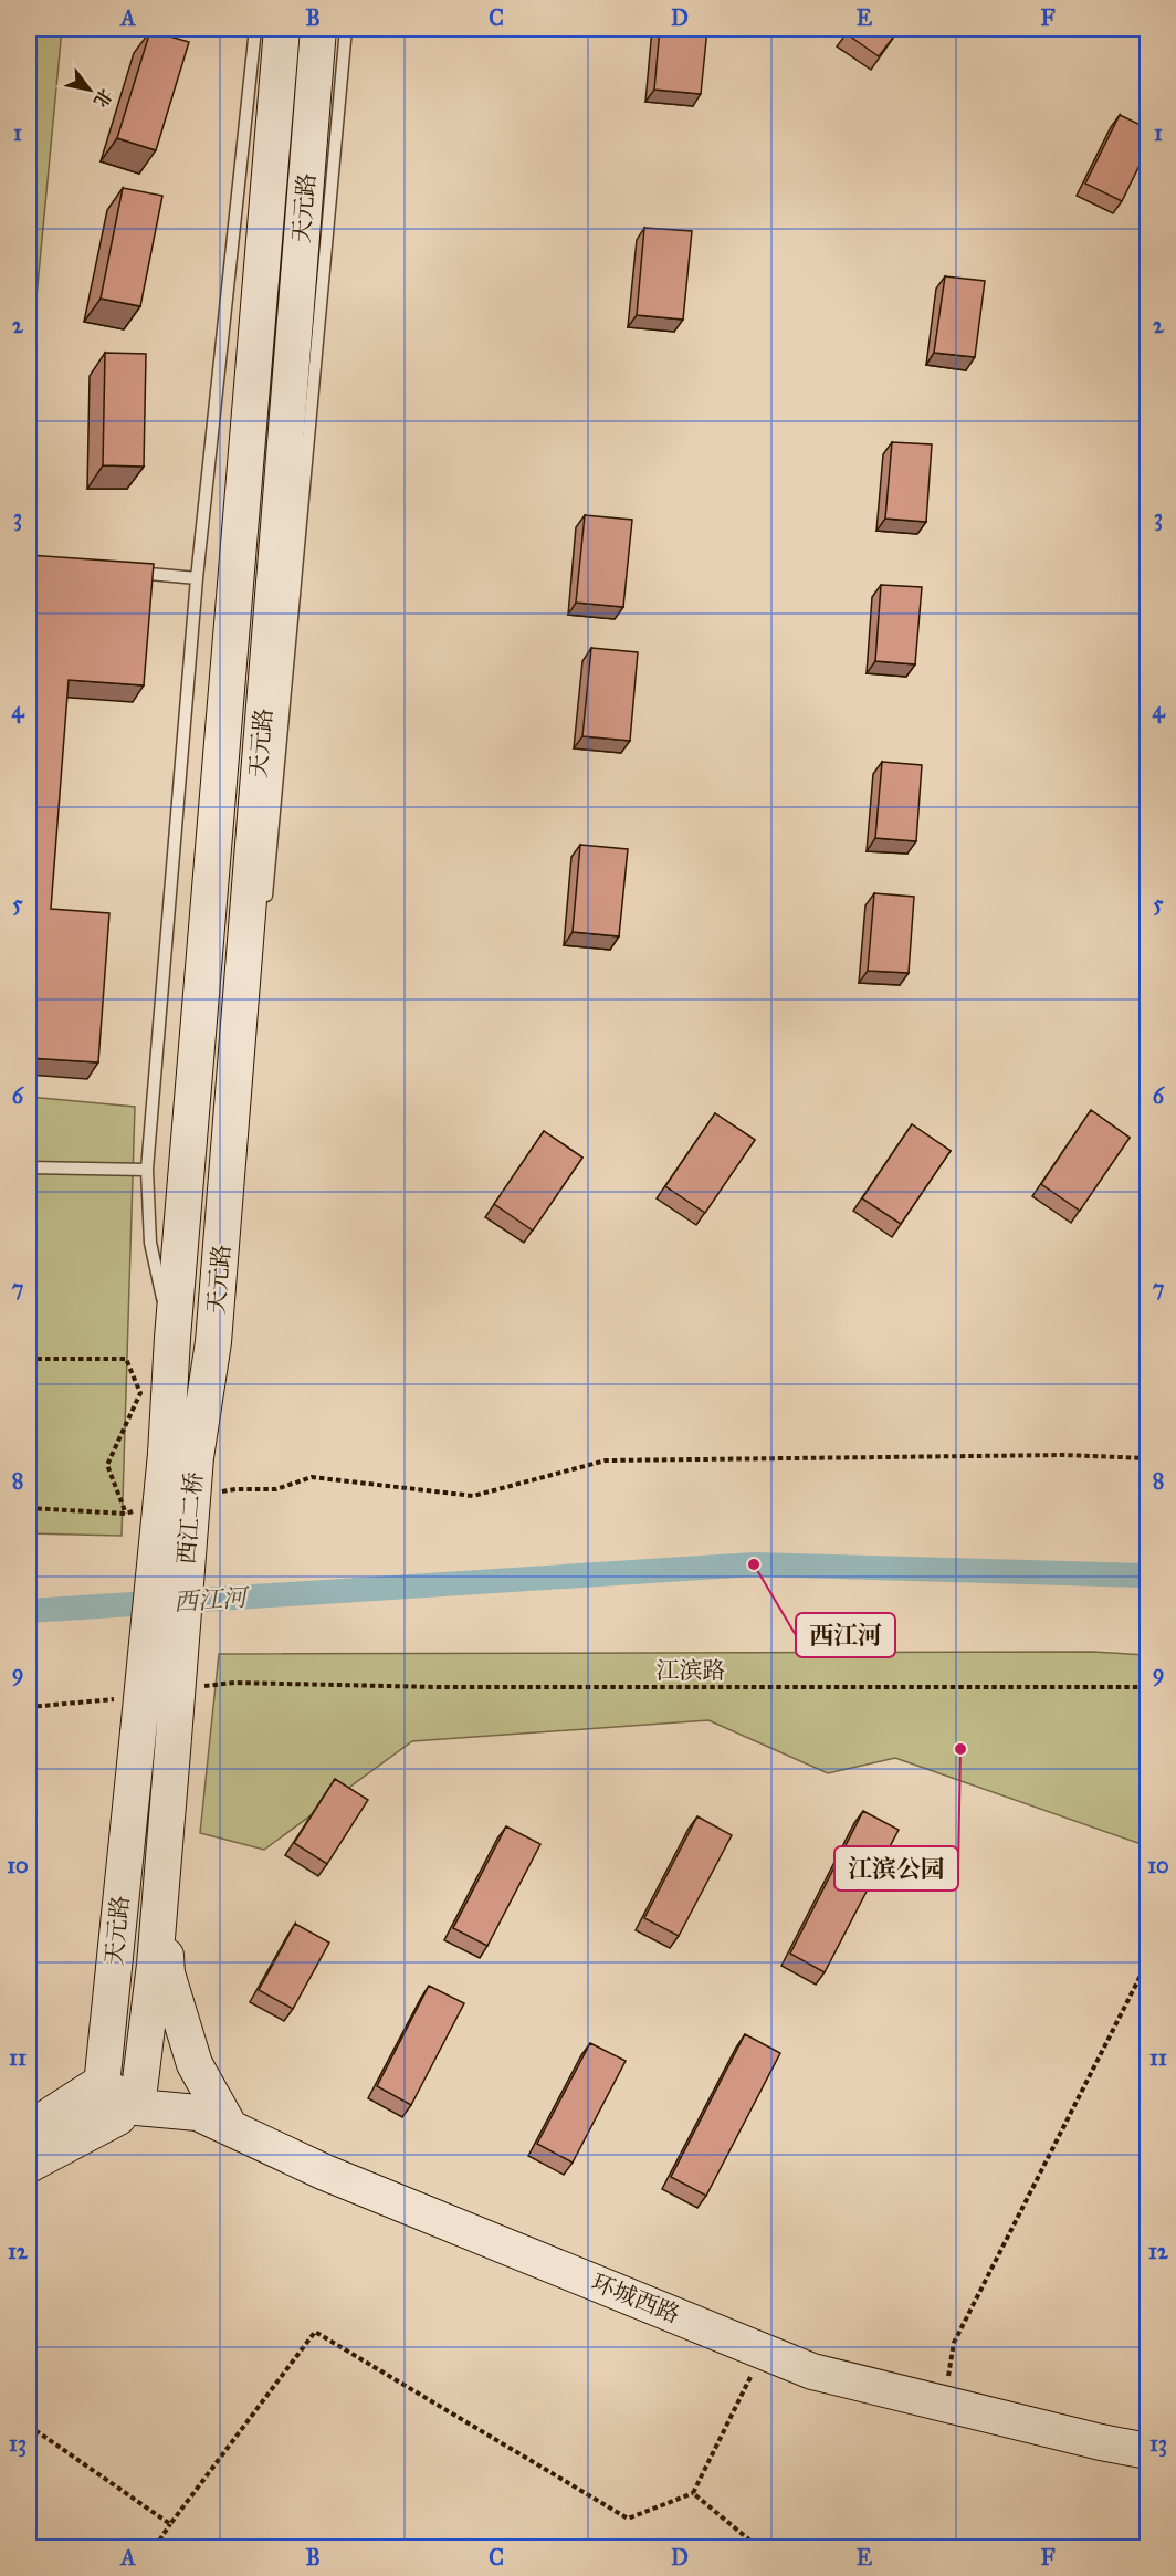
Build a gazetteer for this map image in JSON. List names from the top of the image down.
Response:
{
  "streets": {
    "main road": ["天元路", "西江二桥", "环城西路"],
    "path": ["江滨路"]
  },
  "crossings": [
    ["天元路", "西江二桥"],
    ["天元路", "环城西路"]
  ],
  "water": ["西江河"],
  "places": ["西江河", "江滨公园"],
  "north": "bottom right",
  "grid": {
    "columns": [
      "A",
      "B",
      "C",
      "D",
      "E",
      "F"
    ],
    "rows": [
      "1",
      "2",
      "3",
      "4",
      "5",
      "6",
      "7",
      "8",
      "9",
      "10",
      "11",
      "12",
      "13"
    ]
  }
}
